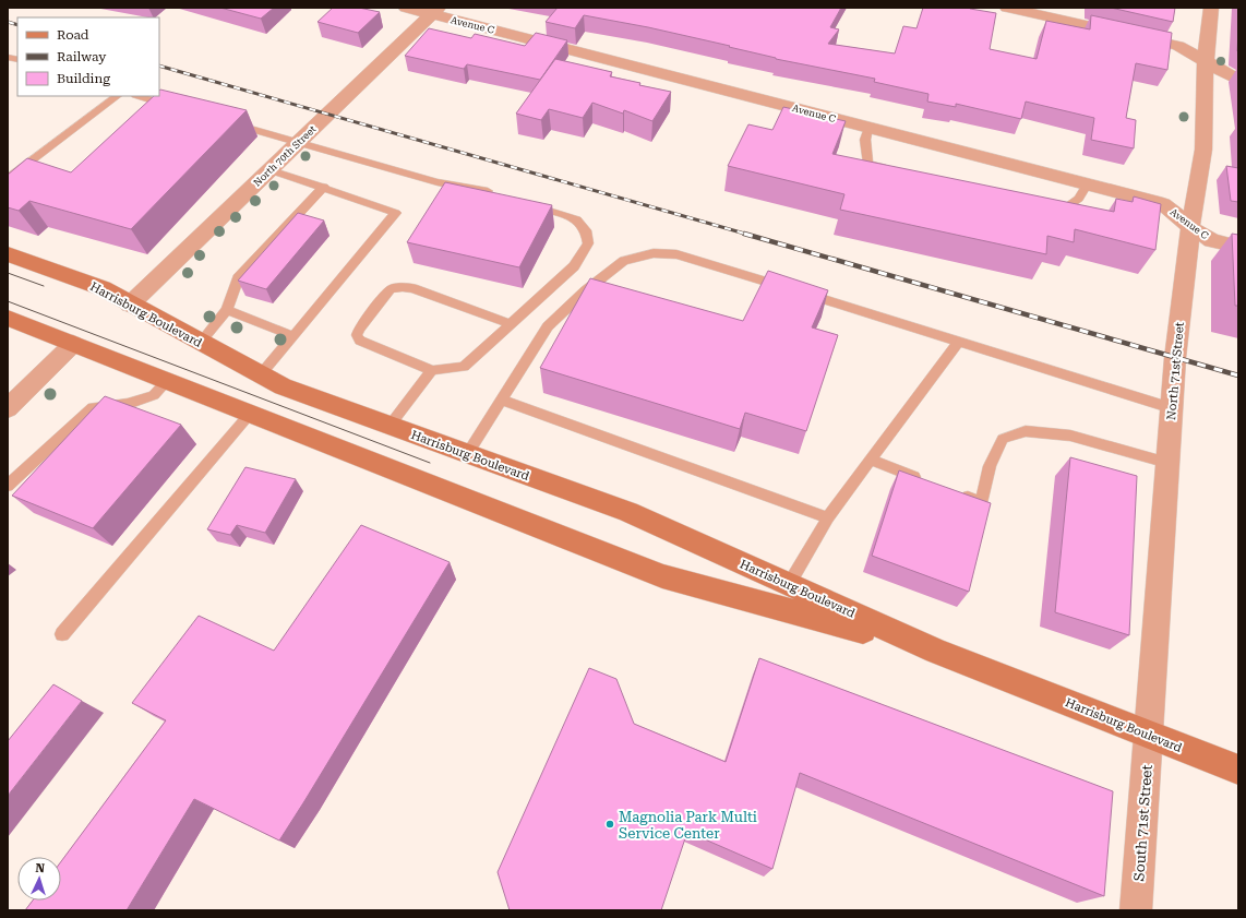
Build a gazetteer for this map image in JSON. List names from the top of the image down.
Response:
{
  "streets": {
    "main road": ["Harrisburg Boulevard"],
    "street": [
      "Avenue C",
      "North 70th Street",
      "North 71st Street",
      "South 71st Street"
    ]
  },
  "crossings": [
    ["Avenue C", "North 70th Street"],
    ["Avenue C", "North 71st Street"],
    ["North 70th Street", "Harrisburg Boulevard"],
    ["Harrisburg Boulevard", "North 71st Street"],
    ["Harrisburg Boulevard", "South 71st Street"],
    ["North 71st Street", "South 71st Street"]
  ],
  "places": ["Magnolia Park Multi Service Center"],
  "legend": ["Road", "Railway", "Building"],
  "north": "top"
}
